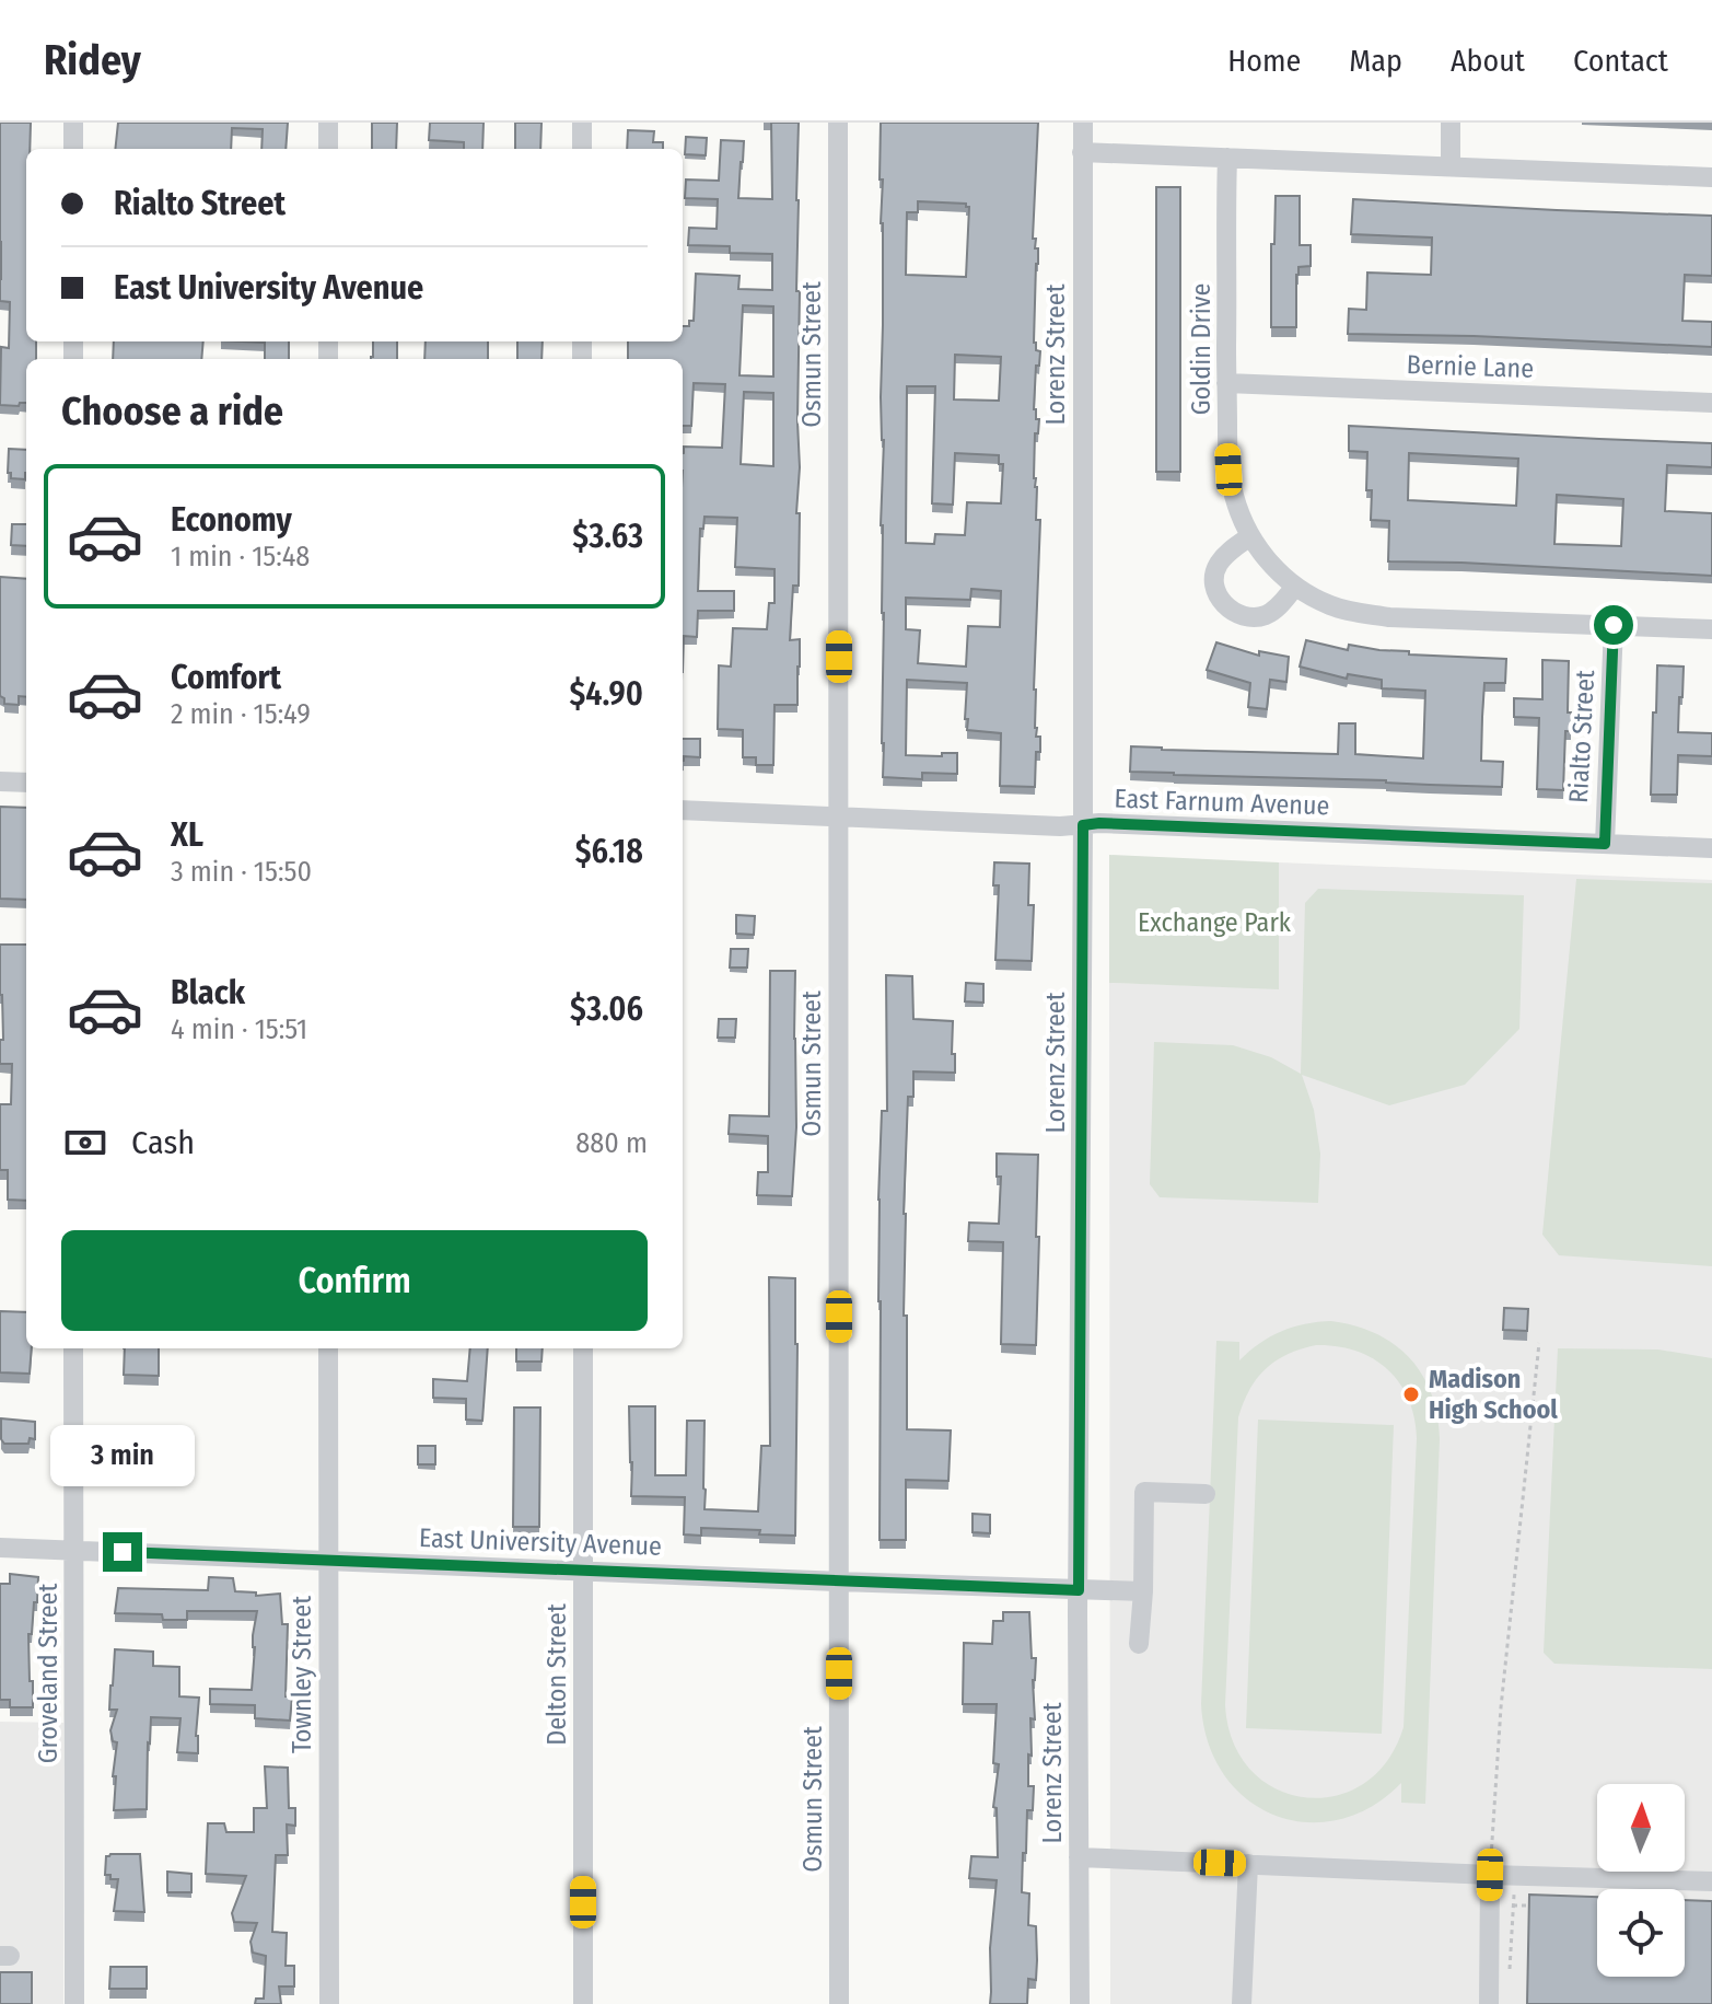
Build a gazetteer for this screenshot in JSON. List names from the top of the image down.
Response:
{
  "streets": {
    "street": [
      "Goldin Drive",
      "Osmun Street",
      "Lorenz Street",
      "Bernie Lane",
      "Rialto Street",
      "East Farnum Avenue",
      "East University Avenue",
      "Groveland Street",
      "Townley Street",
      "Delton Street"
    ]
  },
  "crossings": [
    ["Goldin Drive", "Bernie Lane"],
    ["Goldin Drive", "Rialto Street"],
    ["Osmun Street", "East Farnum Avenue"],
    ["Osmun Street", "East University Avenue"],
    ["Lorenz Street", "East Farnum Avenue"],
    ["Lorenz Street", "East University Avenue"],
    ["Rialto Street", "East Farnum Avenue"],
    ["East University Avenue", "Groveland Street"],
    ["East University Avenue", "Townley Street"],
    ["East University Avenue", "Delton Street"]
  ],
  "parks": ["Exchange Park"],
  "places": ["Madison High School"],
  "north": "top",
  "page": {
    "header": "Ridey",
    "nav": [
      "Home",
      "Map",
      "About",
      "Contact"
    ],
    "banner": ["Rialto Street", "East University Avenue"],
    "heading": "Choose a ride",
    "list": [
      {
        "name": "Economy",
        "note": "1 min · 15:48",
        "value": "$3.63"
      },
      {
        "name": "Comfort",
        "note": "2 min · 15:49",
        "value": "$4.90"
      },
      {
        "name": "XL",
        "note": "3 min · 15:50",
        "value": "$6.18"
      },
      {
        "name": "Black",
        "note": "4 min · 15:51",
        "value": "$3.06"
      }
    ],
    "pay": ["Cash", "880 m"],
    "buttons": "Confirm",
    "bubble": "3 min"
  }
}
